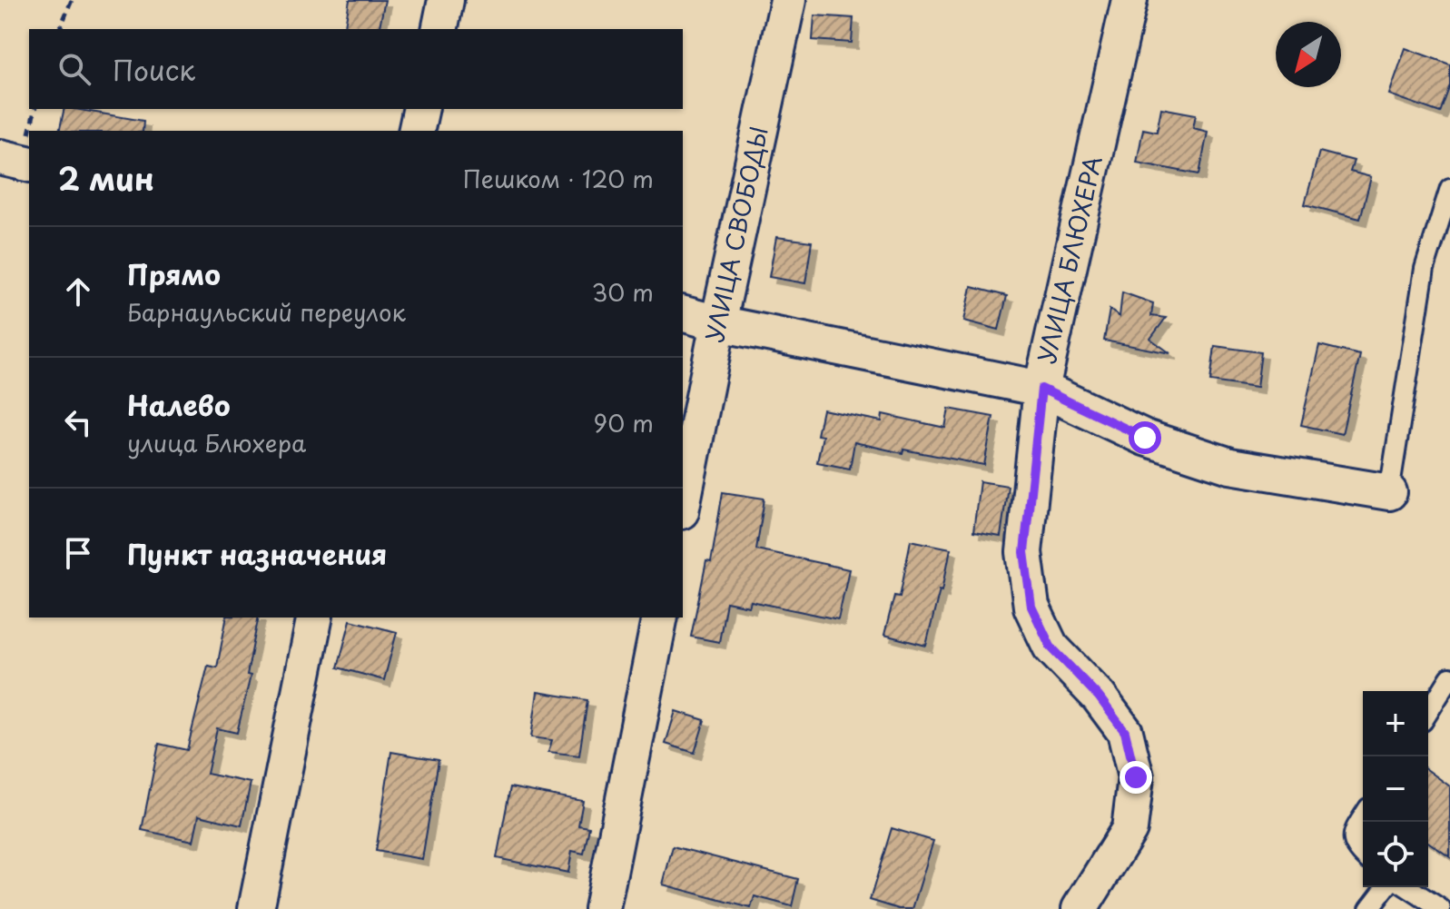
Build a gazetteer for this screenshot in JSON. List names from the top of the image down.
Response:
{
  "streets": {
    "street": ["УЛИЦА СВОБОДЫ", "УЛИЦА БЛЮХЕРА"]
  },
  "north": "bottom left",
  "page": {
    "search": "Поиск",
    "heading": ["2 мин", "Пешком · 120 m"],
    "list": [
      ["Прямо", "Барнаульский переулок", "30 m"],
      ["Налево", "улица Блюхера", "90 m"],
      "Пункт назначения"
    ],
    "map_buttons": ["+", "−"]
  }
}
